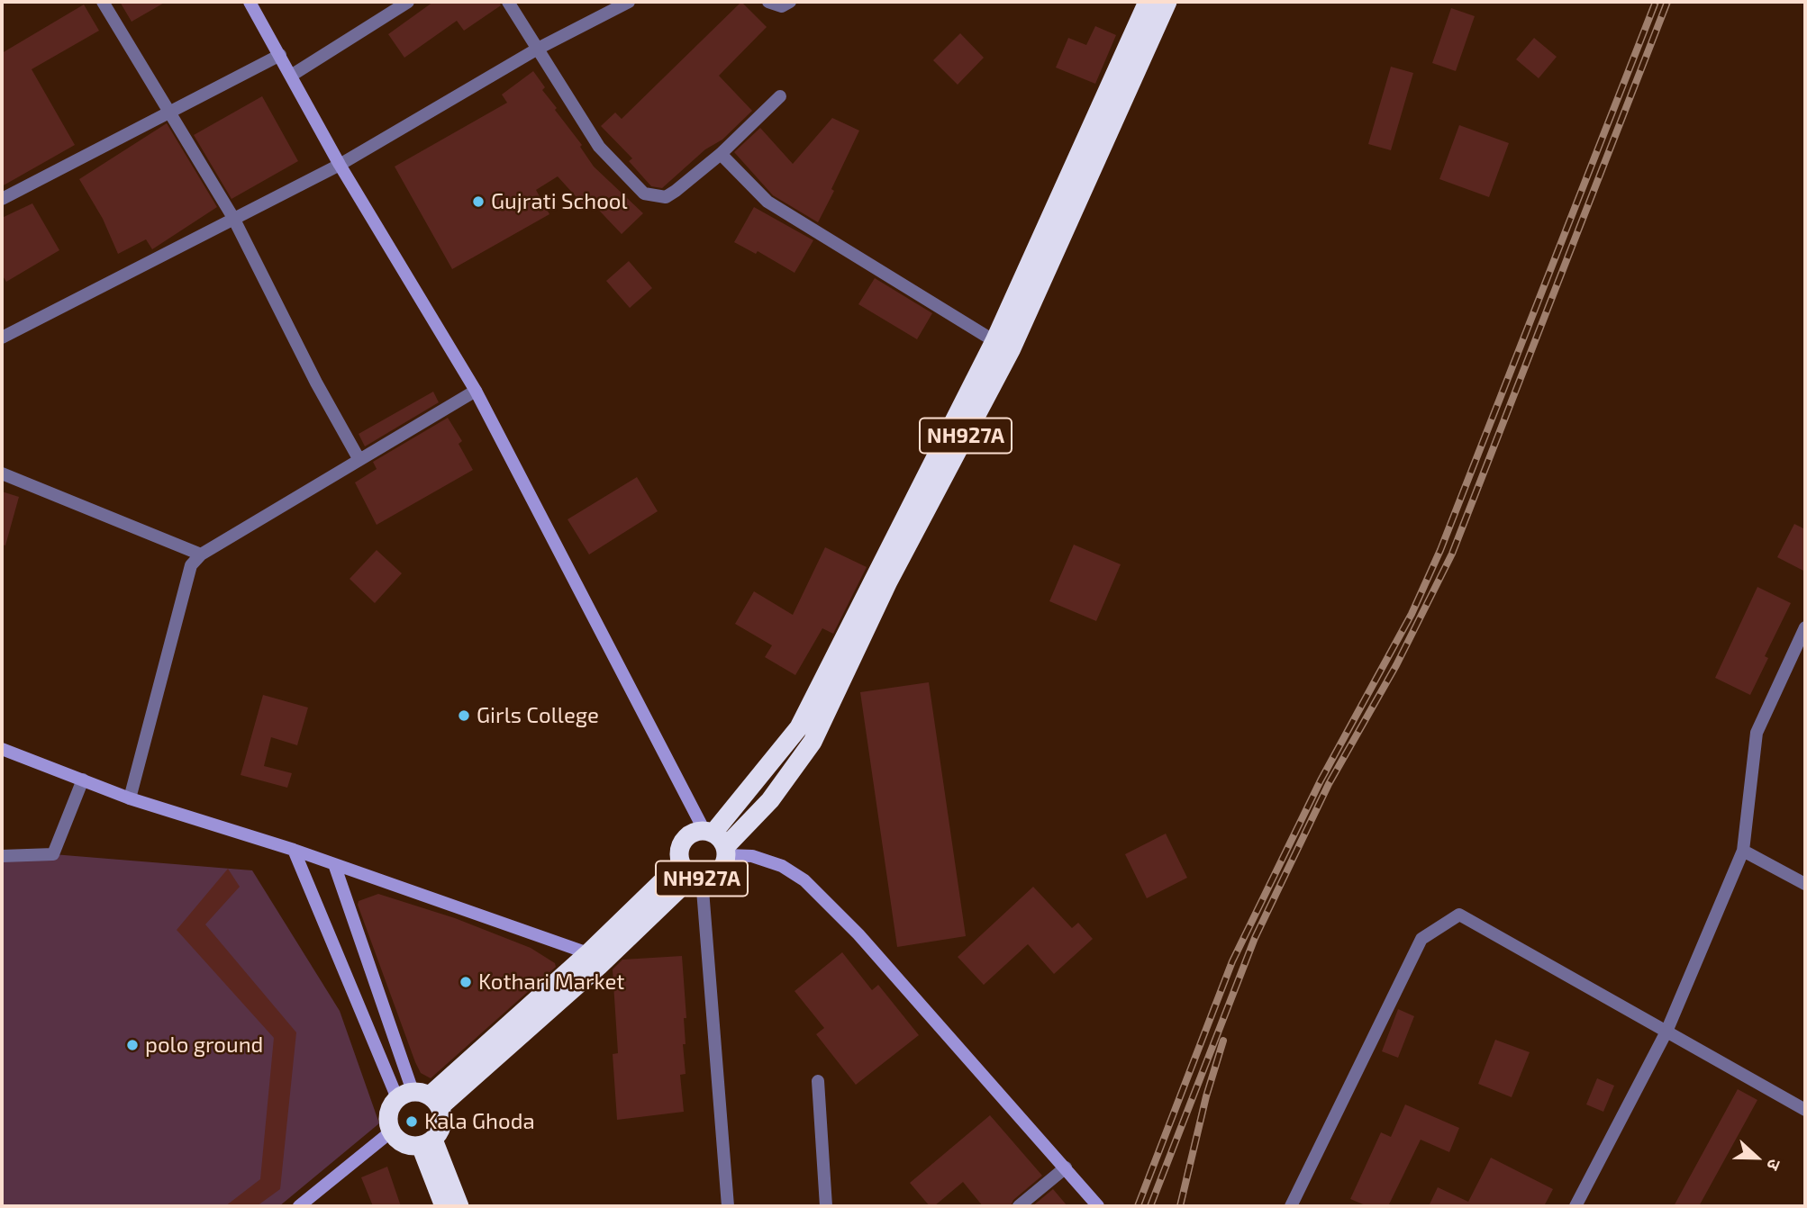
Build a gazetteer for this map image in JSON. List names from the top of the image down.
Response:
{
  "streets": {
    "highway": ["NH927A"]
  },
  "places": [
    "Gujrati School",
    "Girls College",
    "Kothari Market",
    "polo ground",
    "Kala Ghoda"
  ],
  "north": "right"
}
